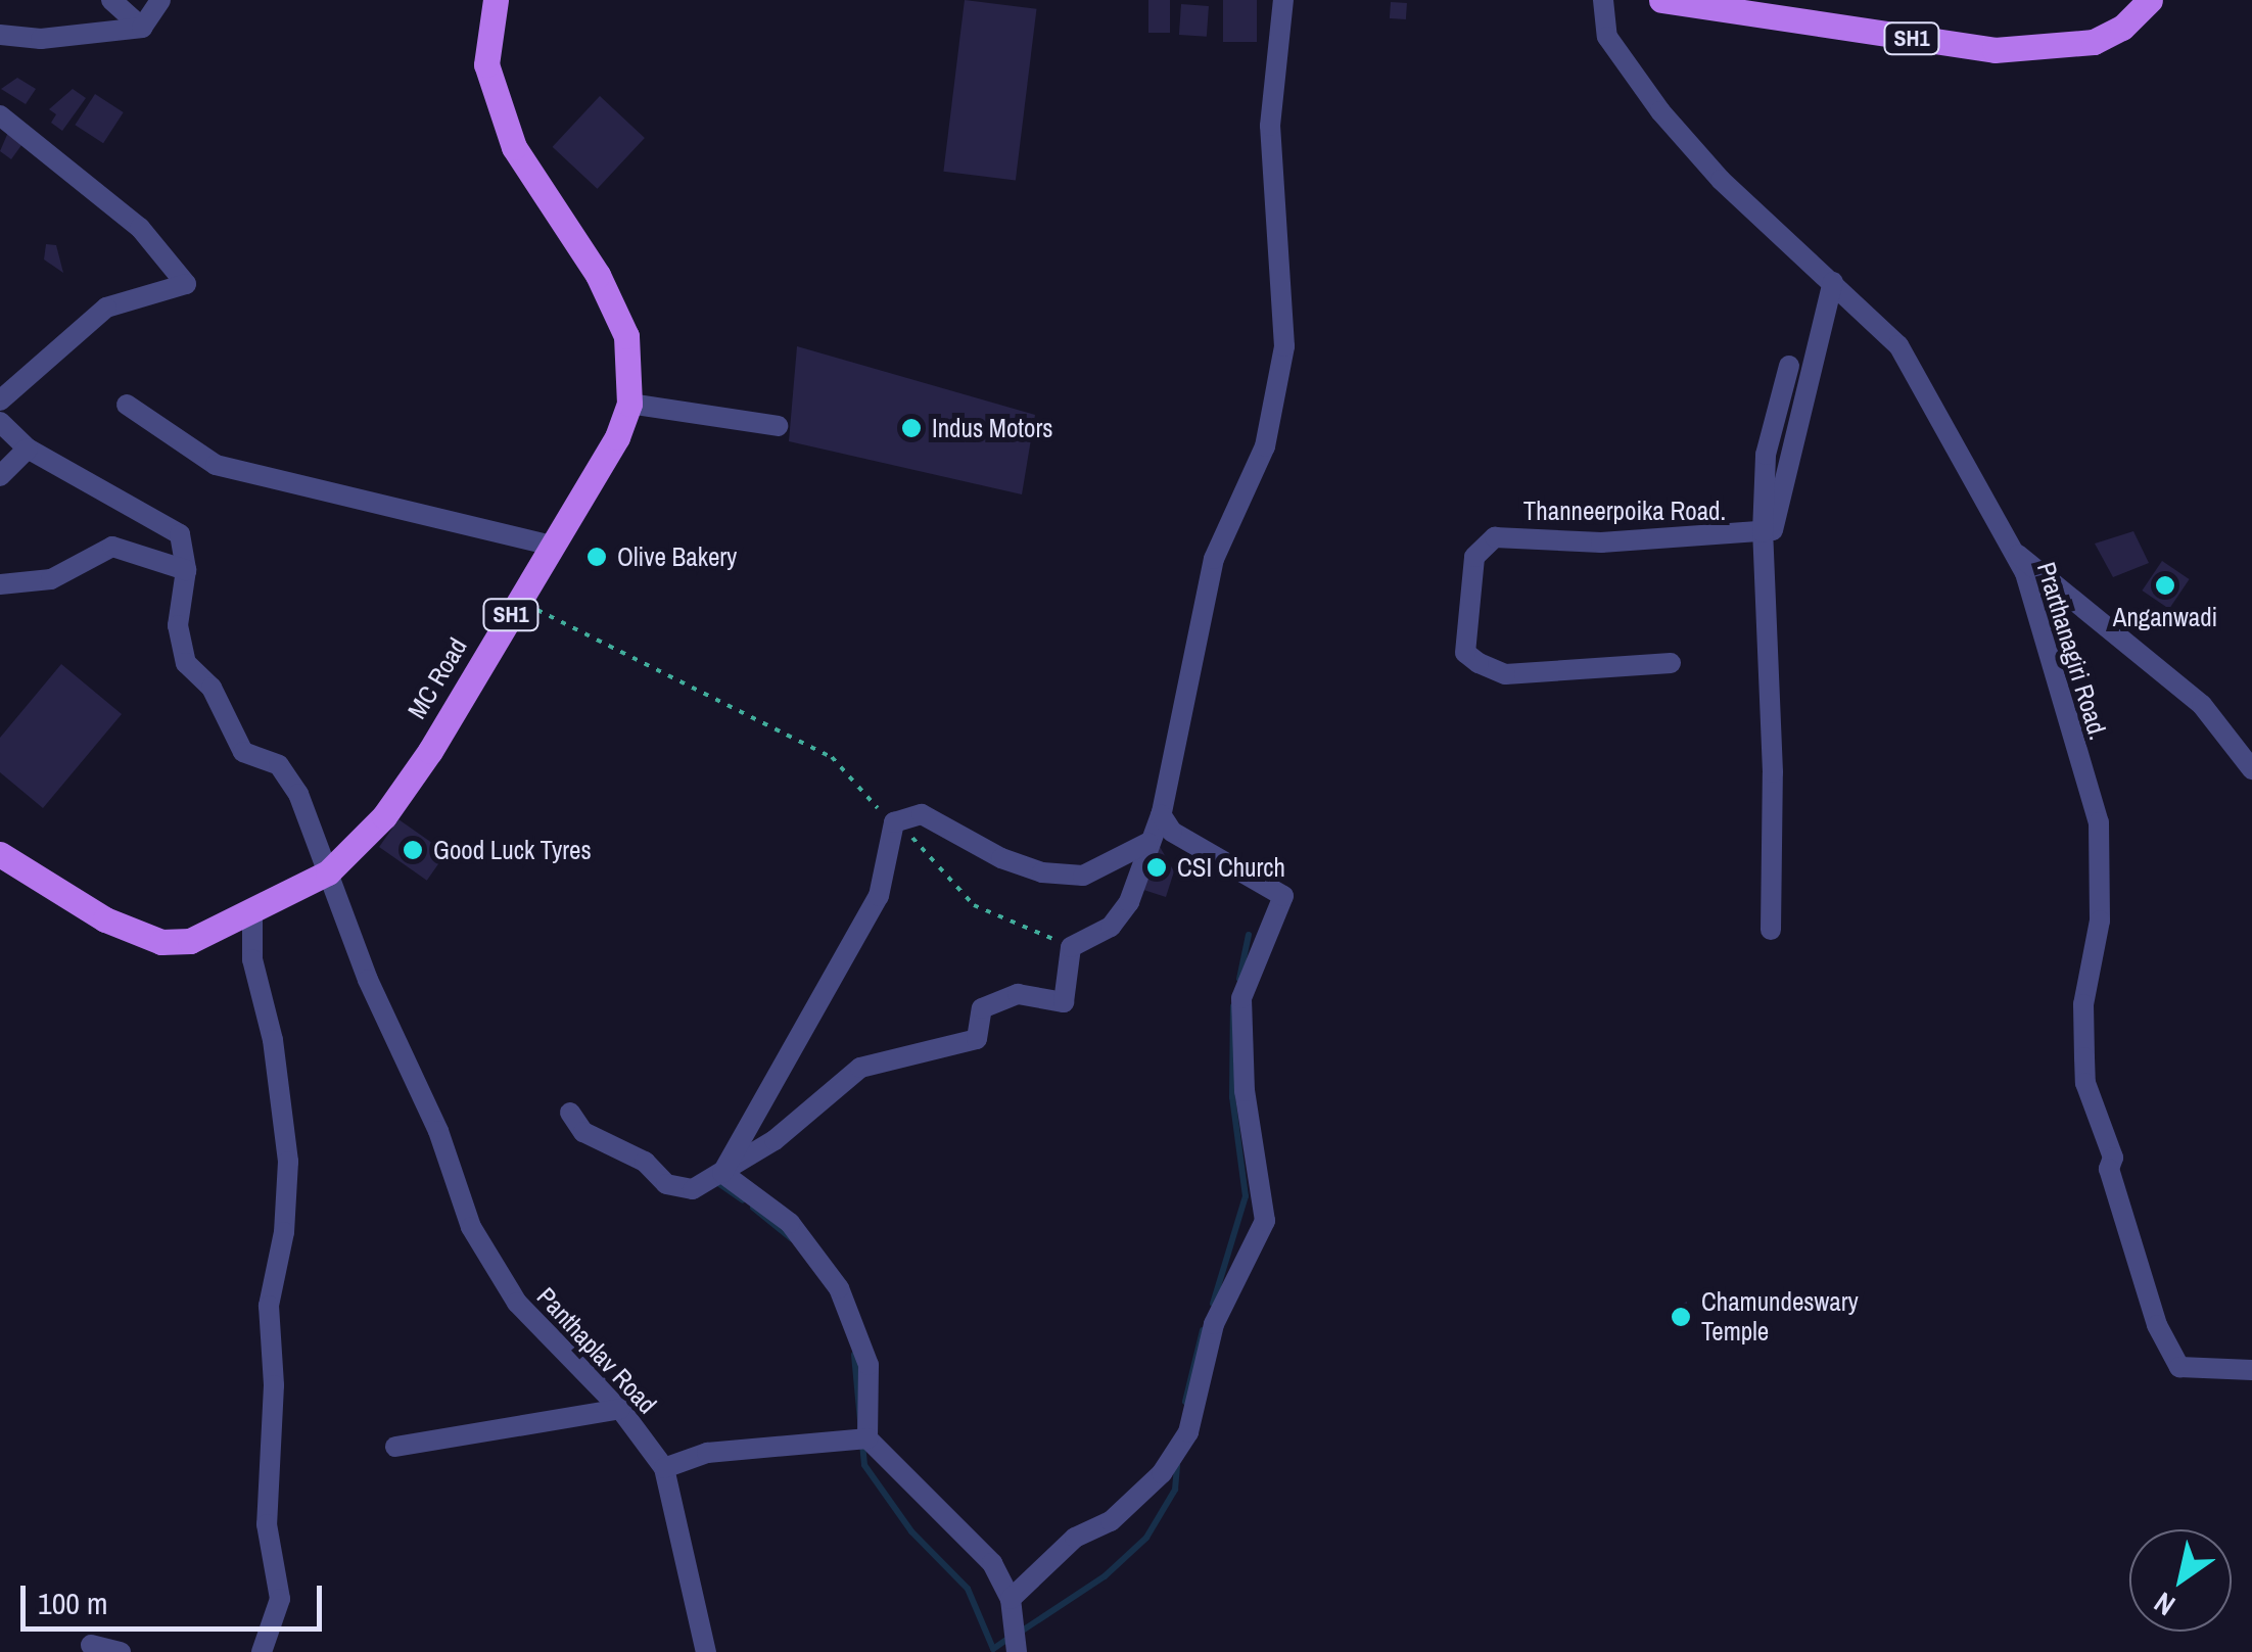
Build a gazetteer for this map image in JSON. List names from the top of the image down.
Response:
{
  "streets": {
    "main road": ["SH1", "MC Road"],
    "street": ["Thanneerpoika Road.", "Prarthanagiri Road.", "Panthaplav Road"]
  },
  "crossings": [
    ["Thanneerpoika Road.", "Prarthanagiri Road."],
    ["MC Road", "Panthaplav Road"]
  ],
  "places": [
    "Indus Motors",
    "Olive Bakery",
    "Anganwadi",
    "Good Luck Tyres",
    "CSI Church",
    "Chamundeswary Temple"
  ],
  "scale_bar": "100 m",
  "north": "bottom left"
}
